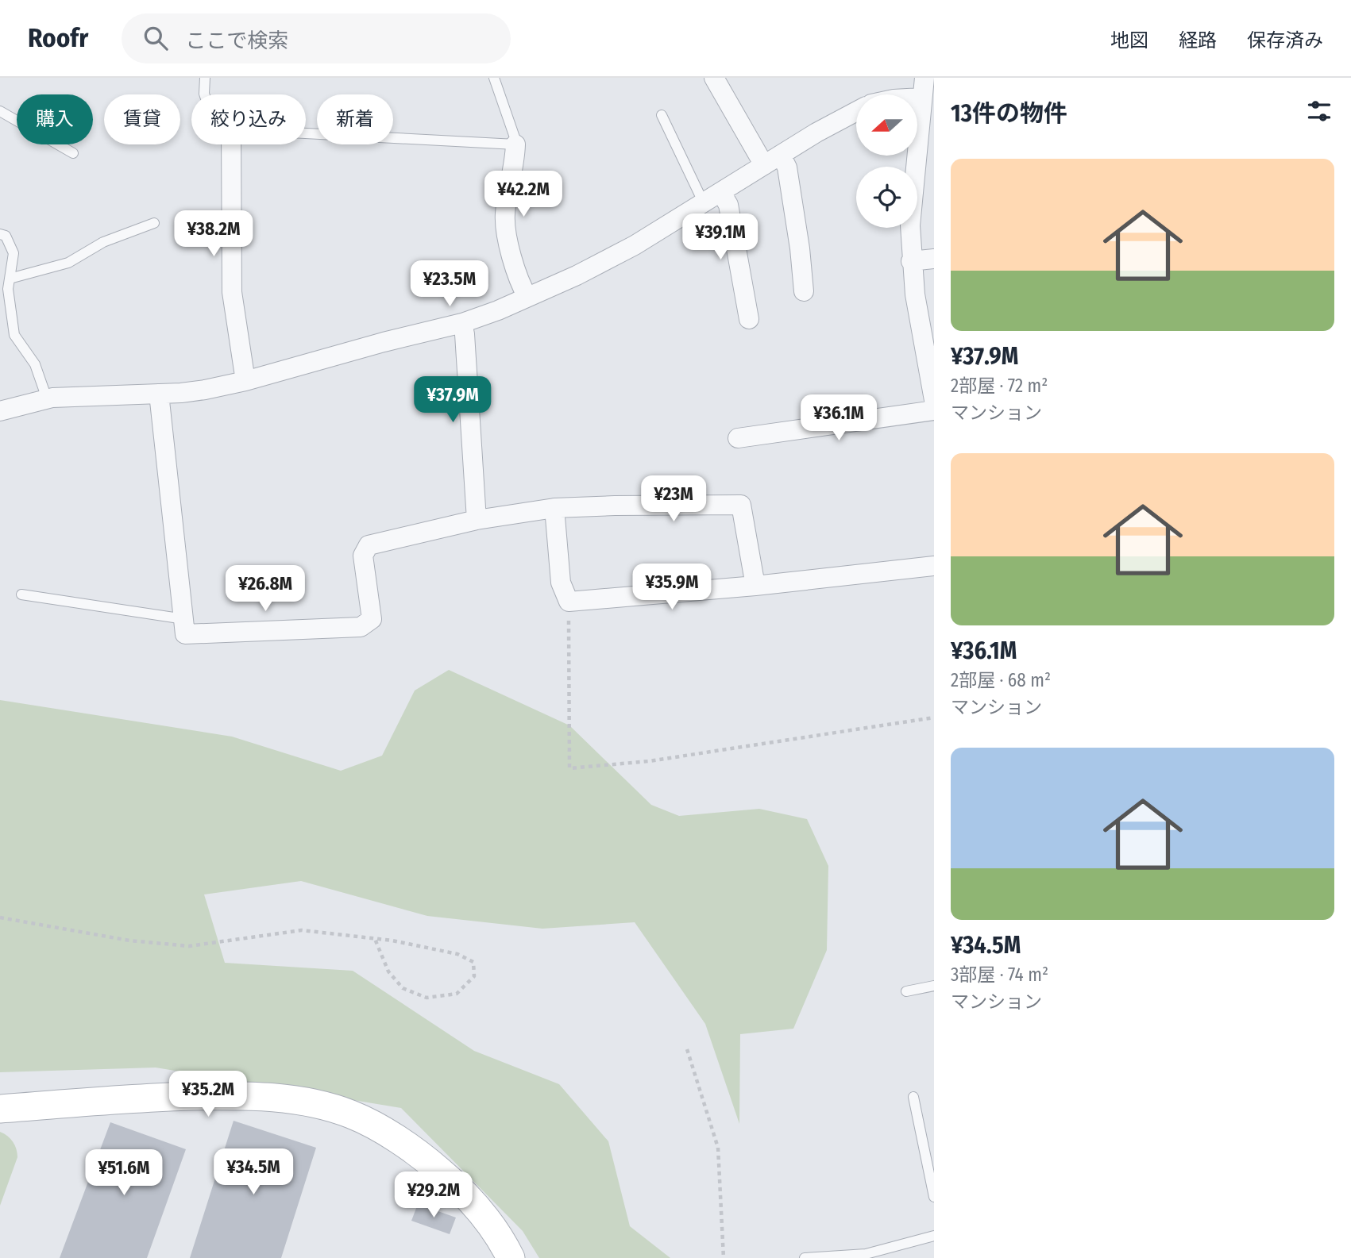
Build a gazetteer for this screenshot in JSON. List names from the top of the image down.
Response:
{
  "north": "left",
  "page": {
    "header": "Roofr",
    "search": "ここで検索",
    "nav": ["地図", "経路", "保存済み"],
    "heading": "13件の物件",
    "chip": [
      "購入",
      "賃貸",
      "絞り込み",
      "新着"
    ],
    "list": [
      {
        "name": "¥37.9M",
        "note": "2部屋 · 72 m² · マンション"
      },
      {
        "name": "¥36.1M",
        "note": "2部屋 · 68 m² · マンション"
      },
      {
        "name": "¥34.5M",
        "note": "3部屋 · 74 m² · マンション"
      }
    ],
    "price": [
      "¥42.2M",
      "¥38.2M",
      "¥39.1M",
      "¥23.5M",
      "¥37.9M",
      "¥36.1M",
      "¥23M",
      "¥35.9M",
      "¥26.8M",
      "¥35.2M",
      "¥34.5M",
      "¥51.6M",
      "¥29.2M"
    ]
  }
}
